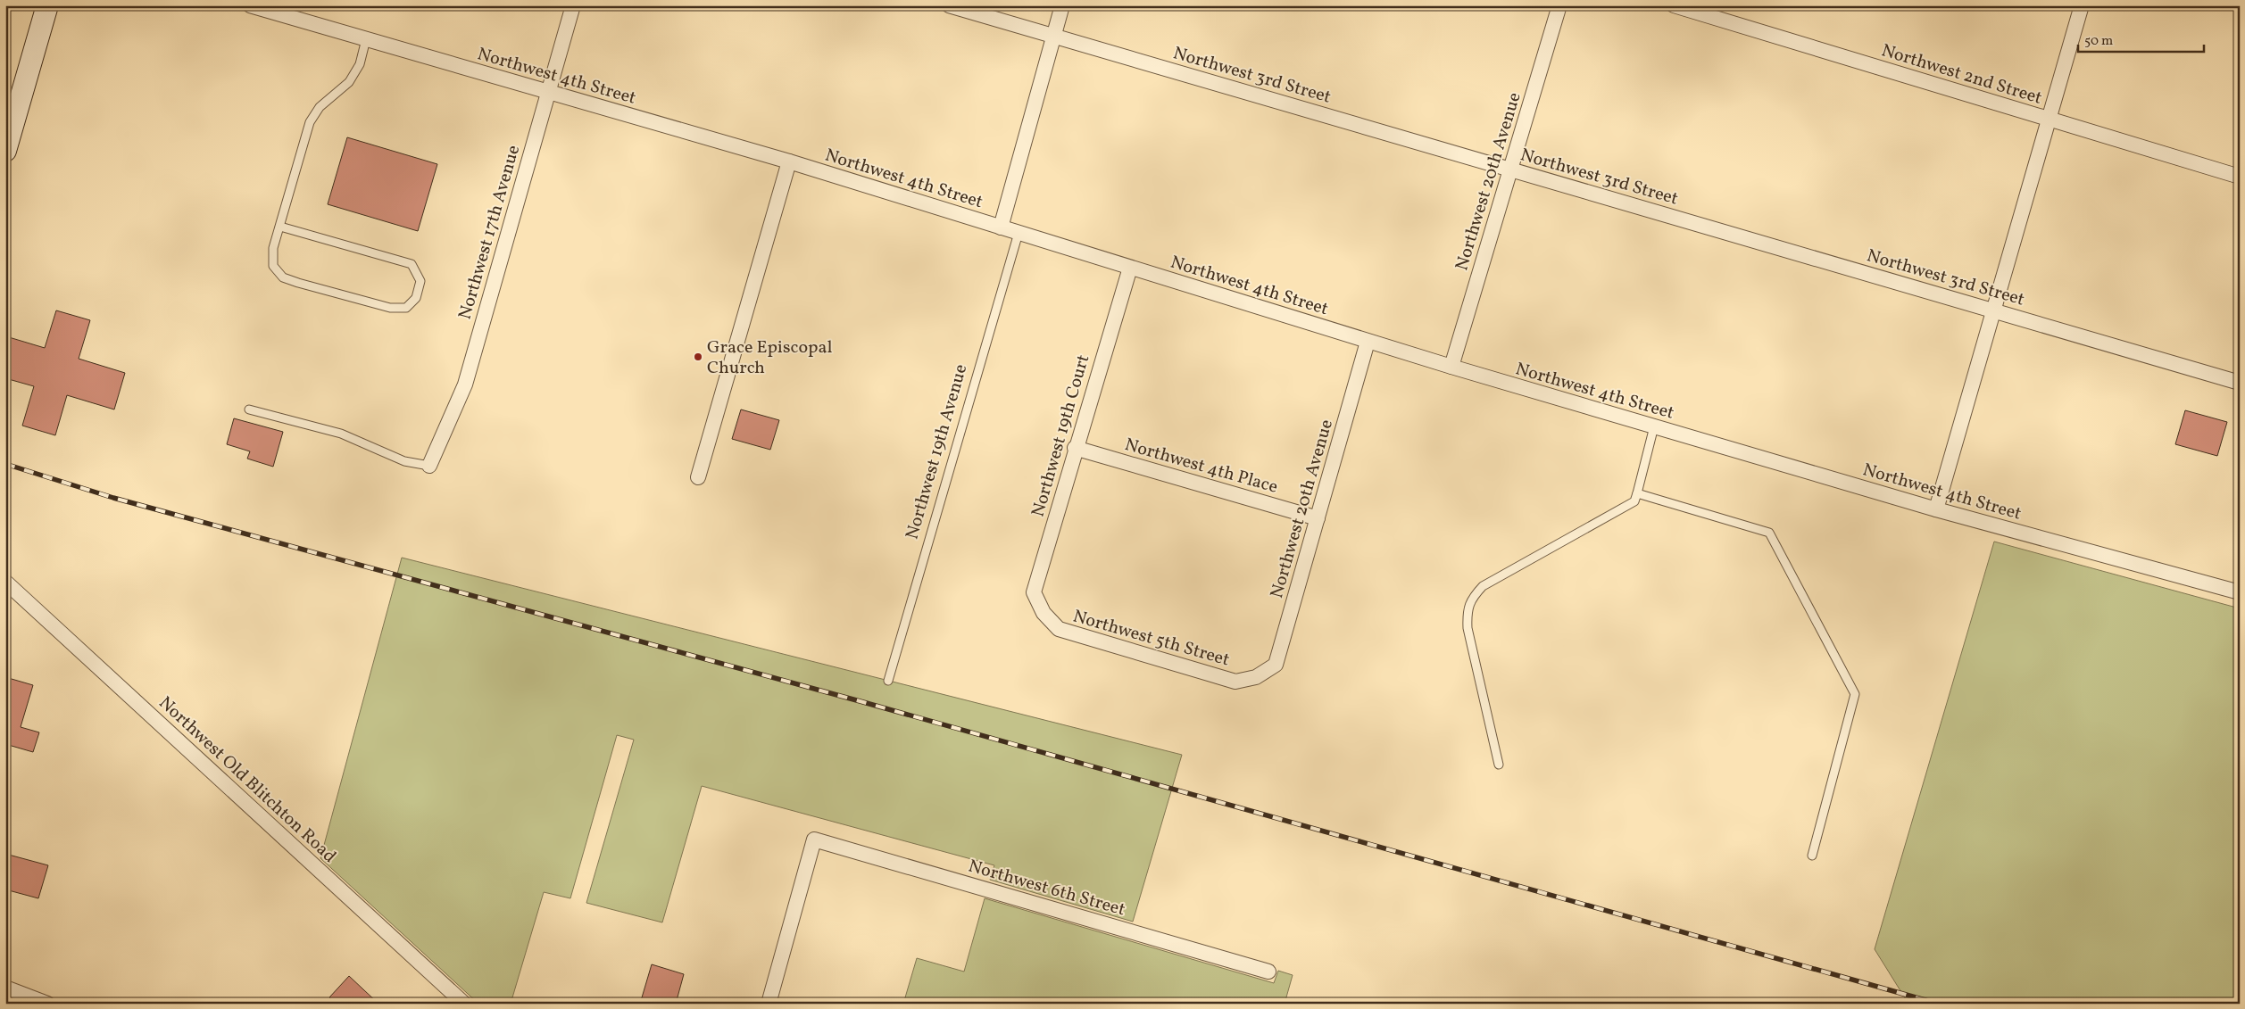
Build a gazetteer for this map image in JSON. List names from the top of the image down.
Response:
{
  "streets": {
    "street": [
      "Northwest 2nd Street",
      "Northwest 3rd Street",
      "Northwest 4th Street",
      "Northwest 20th Avenue",
      "Northwest 17th Avenue",
      "Northwest 19th Court",
      "Northwest 4th Place",
      "Northwest 5th Street",
      "Northwest Old Blitchton Road",
      "Northwest 6th Street"
    ],
    "lane": ["Northwest 19th Avenue"]
  },
  "crossings": [
    ["Northwest 3rd Street", "Northwest 20th Avenue"],
    ["Northwest 4th Street", "Northwest 20th Avenue"],
    ["Northwest 4th Street", "Northwest 17th Avenue"],
    ["Northwest 4th Street", "Northwest 19th Court"],
    ["Northwest 4th Street", "Northwest 19th Avenue"],
    ["Northwest 20th Avenue", "Northwest 4th Place"],
    ["Northwest 20th Avenue", "Northwest 5th Street"],
    ["Northwest 19th Court", "Northwest 4th Place"],
    ["Northwest 19th Court", "Northwest 5th Street"]
  ],
  "places": ["Grace Episcopal Church"],
  "scale_bar": "50 m"
}
